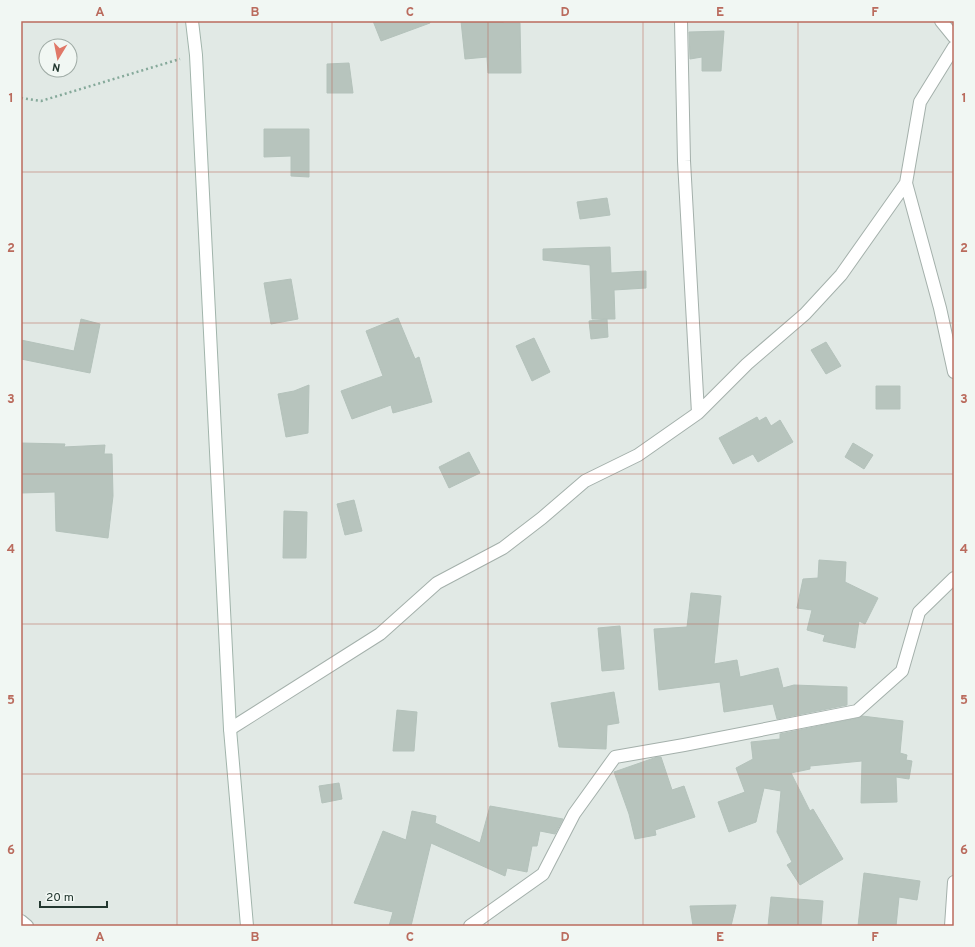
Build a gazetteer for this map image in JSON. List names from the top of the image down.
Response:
{
  "scale_bar": "20 m",
  "north": "bottom",
  "grid": {
    "columns": [
      "A",
      "B",
      "C",
      "D",
      "E",
      "F"
    ],
    "rows": [
      "1",
      "2",
      "3",
      "4",
      "5",
      "6"
    ]
  }
}
